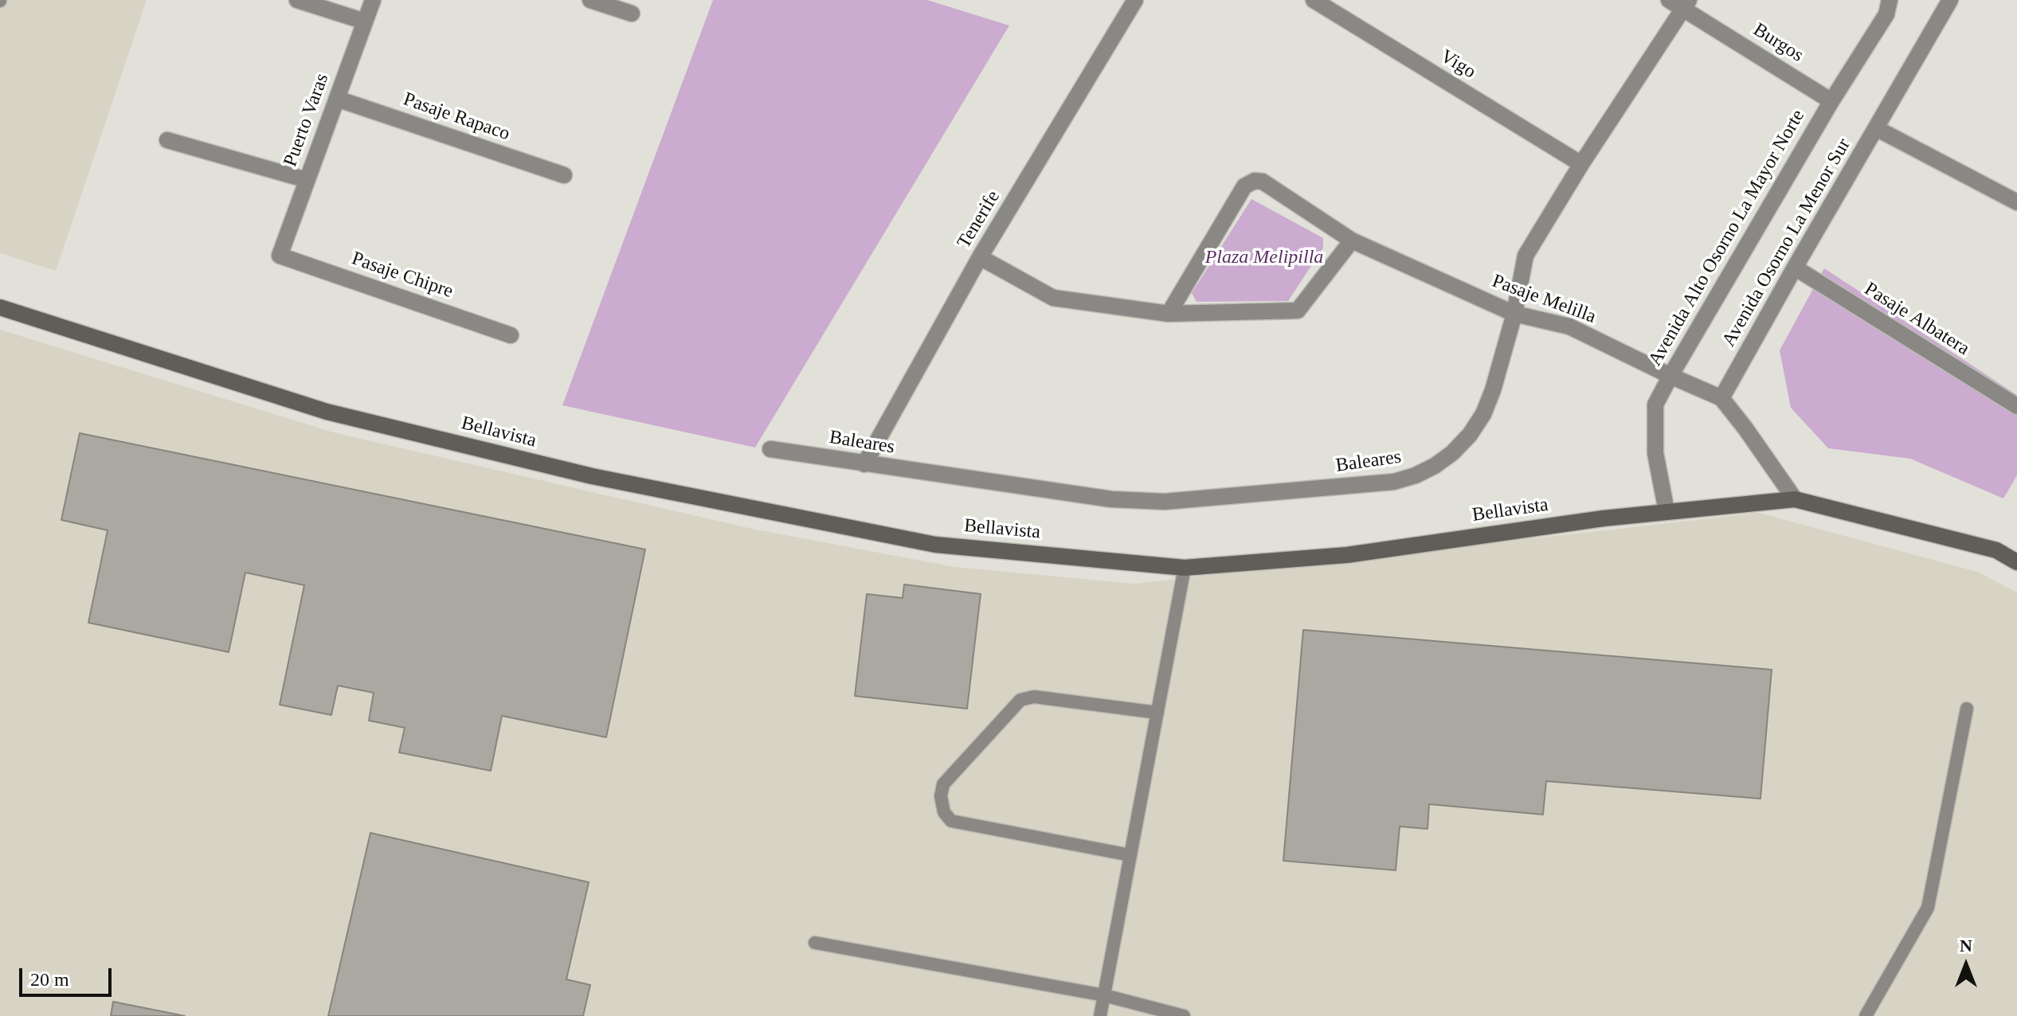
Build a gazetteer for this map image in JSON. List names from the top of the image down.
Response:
{
  "streets": {
    "main road": ["Bellavista"],
    "street": [
      "Burgos",
      "Vigo",
      "Pasaje Rapaco",
      "Puerto Varas",
      "Tenerife",
      "Avenida Alto Osorno La Mayor Norte",
      "Avenida Osorno La Menor Sur",
      "Pasaje Chipre",
      "Pasaje Melilla",
      "Pasaje Albatera",
      "Baleares"
    ]
  },
  "crossings": [
    ["Burgos", "Avenida Alto Osorno La Mayor Norte"],
    ["Burgos", "Baleares"],
    ["Vigo", "Baleares"],
    ["Pasaje Rapaco", "Puerto Varas"],
    ["Puerto Varas", "Pasaje Chipre"],
    ["Tenerife", "Baleares"],
    ["Avenida Alto Osorno La Mayor Norte", "Pasaje Melilla"],
    ["Avenida Alto Osorno La Mayor Norte", "Bellavista"],
    ["Avenida Osorno La Menor Sur", "Pasaje Melilla"],
    ["Avenida Osorno La Menor Sur", "Pasaje Albatera"],
    ["Pasaje Melilla", "Baleares"]
  ],
  "parks": ["Plaza Melipilla"],
  "scale_bar": "20 m",
  "north": "top"
}
